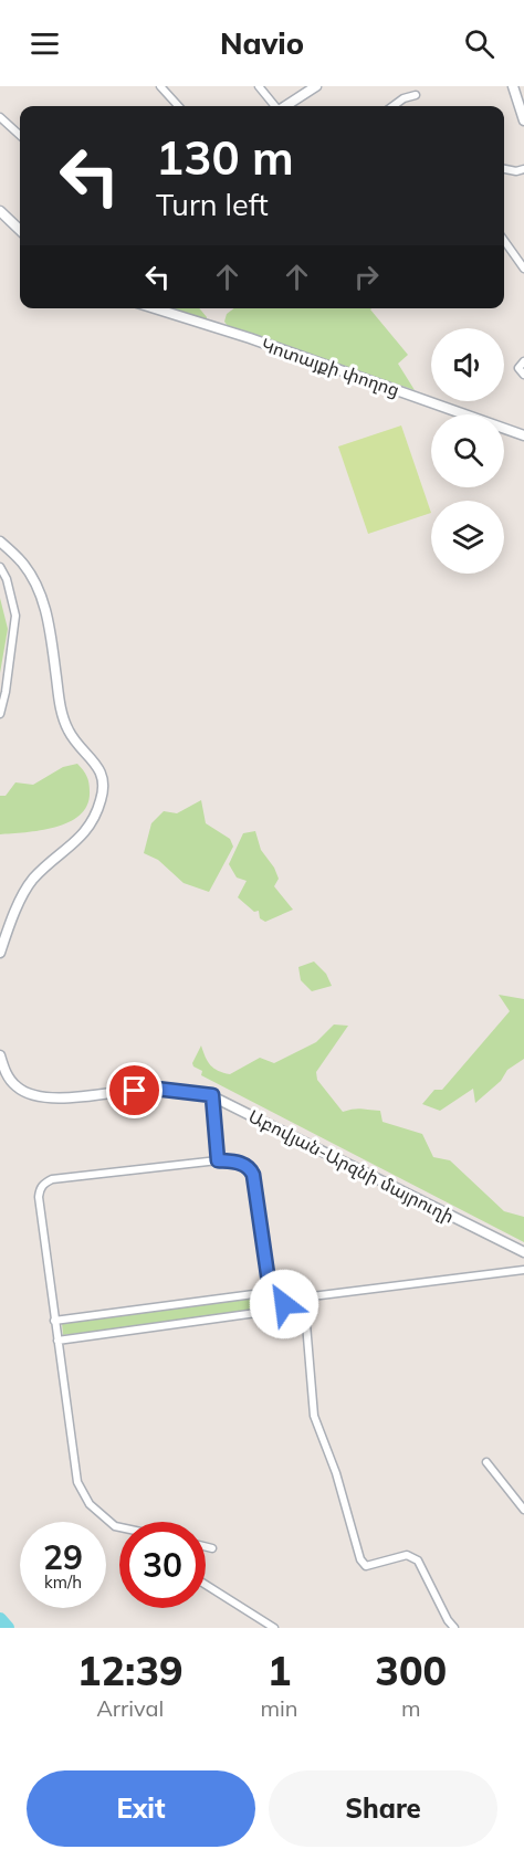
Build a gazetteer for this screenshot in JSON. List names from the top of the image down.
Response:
{
  "streets": {
    "main road": ["Կոտայքի փողոց", "Աբովյան-Արզնի մայրուղի"]
  },
  "page": {
    "header": "Navio",
    "turn": ["130 m", "Turn left"],
    "speed": "29 km/h",
    "limit": "30",
    "eta": [
      "12:39",
      "Arrival",
      "1",
      "min",
      "300",
      "m"
    ],
    "buttons": ["Exit", "Share"]
  }
}
